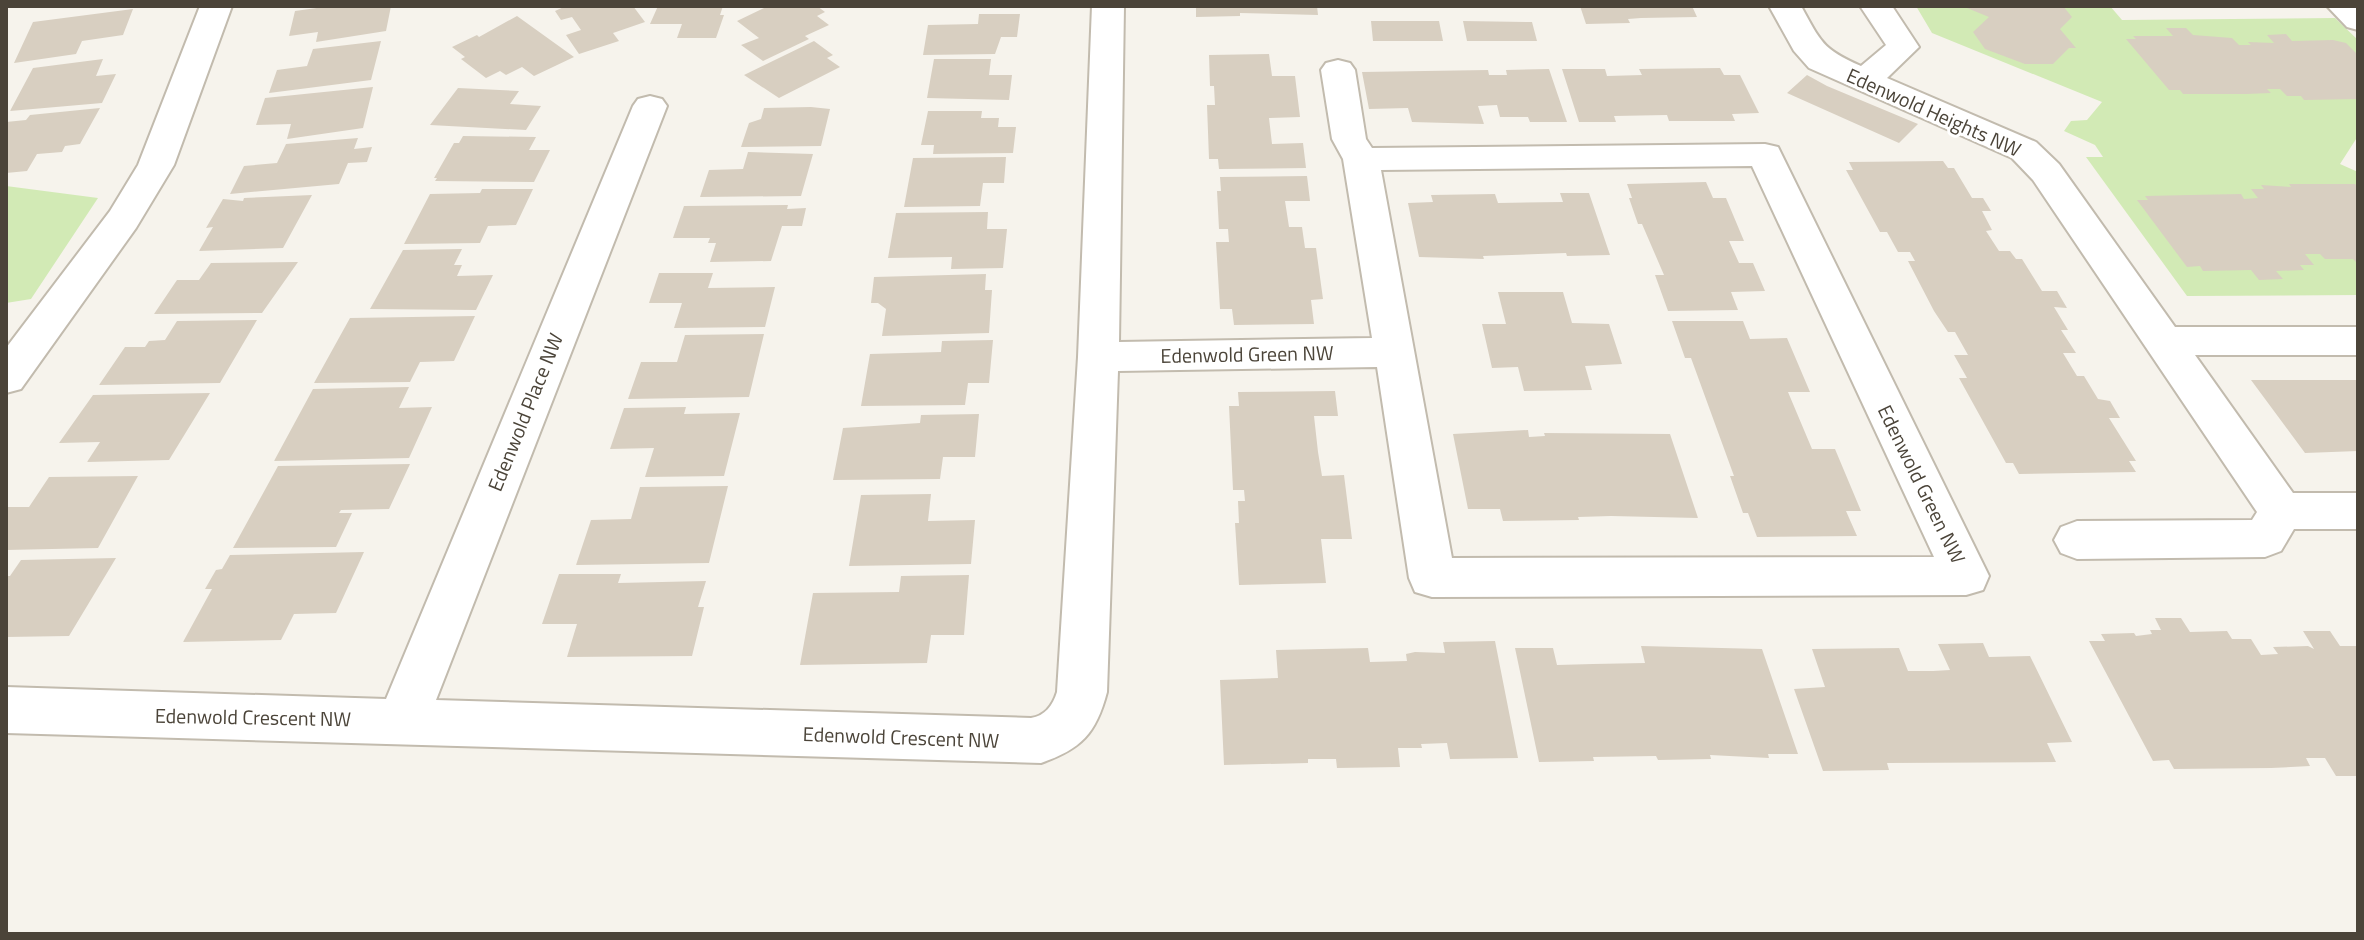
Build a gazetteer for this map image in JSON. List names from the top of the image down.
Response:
{
  "streets": {
    "street": [
      "Edenwold Heights NW",
      "Edenwold Green NW",
      "Edenwold Place NW",
      "Edenwold Crescent NW"
    ]
  },
  "crossings": [
    ["Edenwold Green NW", "Edenwold Crescent NW"],
    ["Edenwold Place NW", "Edenwold Crescent NW"]
  ]
}
